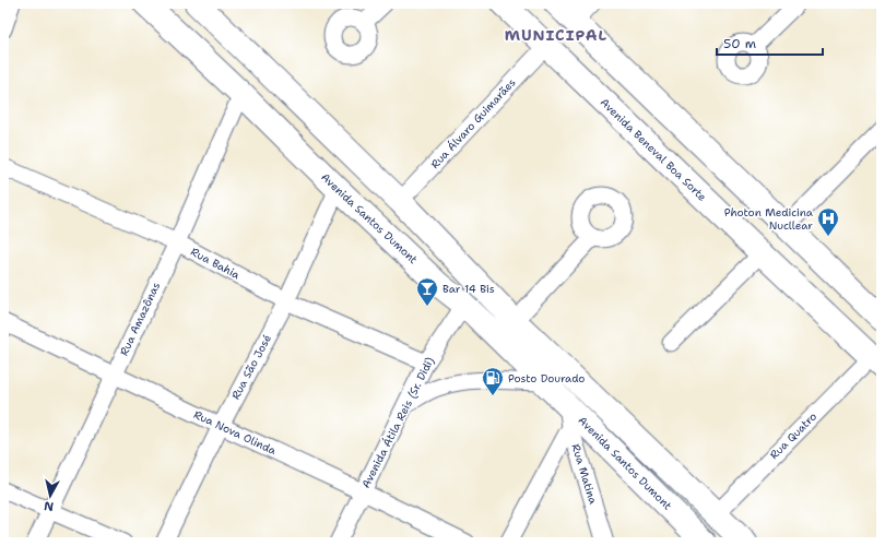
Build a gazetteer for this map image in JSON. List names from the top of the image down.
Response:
{
  "streets": {
    "main road": ["Avenida Beneval Boa Sorte", "Avenida Santos Dumont"],
    "street": [
      "Rua Álvaro Guimarães",
      "Rua Bahia",
      "Rua Amazônas",
      "Rua São José",
      "Avenida Átila Reis (Sr. Didi)",
      "Rua Nova Olinda",
      "Rua Quatro",
      "Rua Matina"
    ]
  },
  "crossings": [
    ["Rua Álvaro Guimarães", "Avenida Beneval Boa Sorte"],
    ["Avenida Beneval Boa Sorte", "Rua Quatro"],
    ["Avenida Santos Dumont", "Rua Amazônas"],
    ["Avenida Santos Dumont", "Rua São José"],
    ["Avenida Santos Dumont", "Avenida Átila Reis (Sr. Didi)"],
    ["Avenida Santos Dumont", "Rua Matina"],
    ["Rua Bahia", "Rua Amazônas"],
    ["Rua Bahia", "Rua São José"],
    ["Rua Bahia", "Avenida Átila Reis (Sr. Didi)"],
    ["Rua Amazônas", "Rua Nova Olinda"],
    ["Rua São José", "Rua Nova Olinda"],
    ["Avenida Átila Reis (Sr. Didi)", "Rua Nova Olinda"]
  ],
  "districts": ["MUNICIPAL"],
  "places": {
    "hospital": ["Photon Medicina Nucllear"],
    "bar": ["Bar 14 Bis"],
    "fuel station": ["Posto Dourado"]
  },
  "scale_bar": "50 m",
  "north": "bottom"
}
